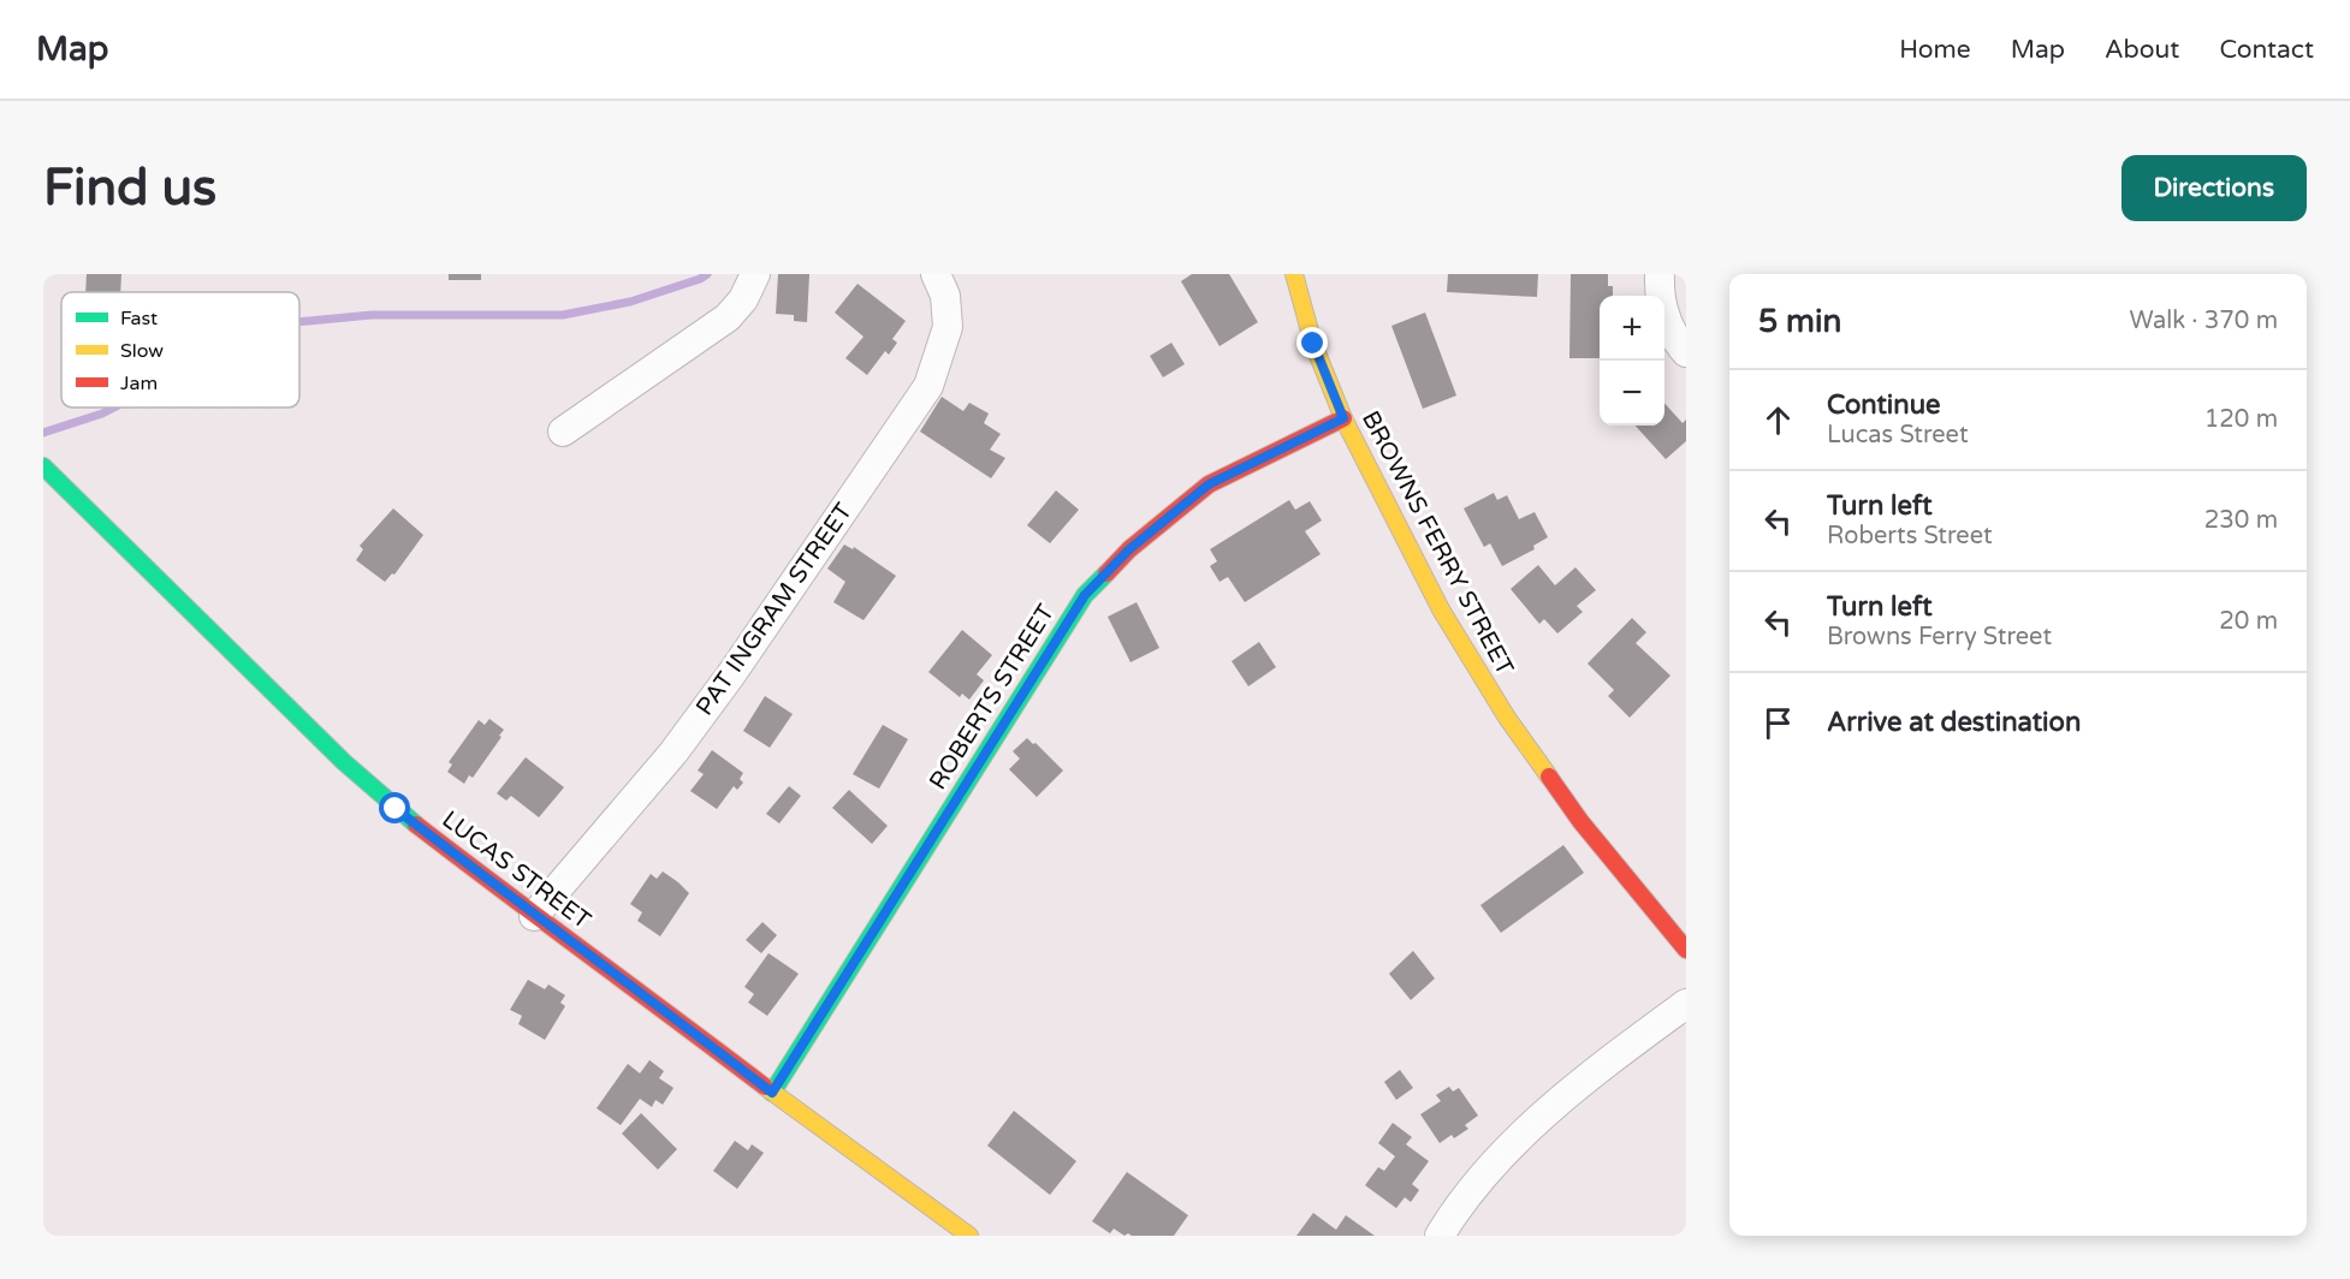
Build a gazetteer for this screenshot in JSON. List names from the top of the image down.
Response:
{
  "streets": {
    "street": [
      "BROWNS FERRY STREET",
      "PAT INGRAM STREET",
      "ROBERTS STREET",
      "LUCAS STREET"
    ]
  },
  "crossings": [
    ["BROWNS FERRY STREET", "ROBERTS STREET"],
    ["PAT INGRAM STREET", "LUCAS STREET"],
    ["ROBERTS STREET", "LUCAS STREET"]
  ],
  "legend": ["Fast", "Slow", "Jam"],
  "page": {
    "header": "Map",
    "nav": [
      "Home",
      "Map",
      "About",
      "Contact"
    ],
    "buttons": "Directions",
    "title": "Find us",
    "heading": ["5 min", "Walk · 370 m"],
    "map_buttons": ["+", "−"],
    "list": [
      ["Continue", "Lucas Street", "120 m"],
      ["Turn left", "Roberts Street", "230 m"],
      ["Turn left", "Browns Ferry Street", "20 m"],
      "Arrive at destination"
    ]
  }
}
